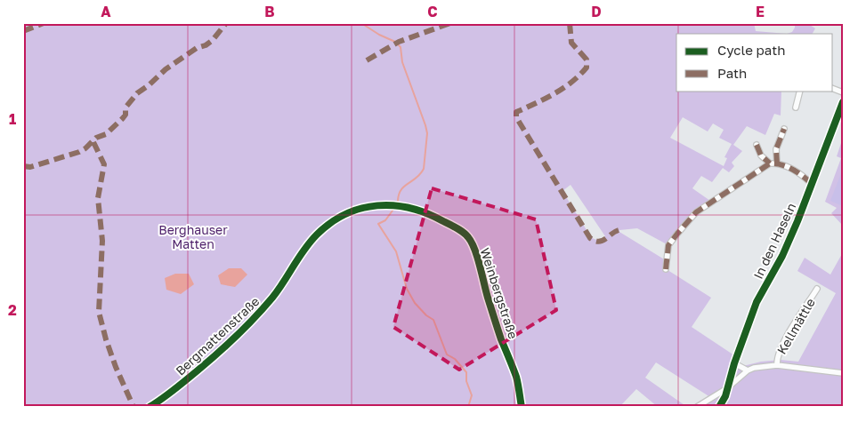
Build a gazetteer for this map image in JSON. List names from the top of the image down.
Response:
{
  "streets": {
    "street": [
      "In den Haseln",
      "Weinbergstraße",
      "Kellmättle",
      "Bergmattenstraße"
    ]
  },
  "crossings": [
    ["Weinbergstraße", "Bergmattenstraße"]
  ],
  "parks": ["Berghauser Matten"],
  "legend": ["Cycle path", "Path"],
  "grid": {
    "columns": [
      "A",
      "B",
      "C",
      "D",
      "E"
    ],
    "rows": ["1", "2"]
  }
}
